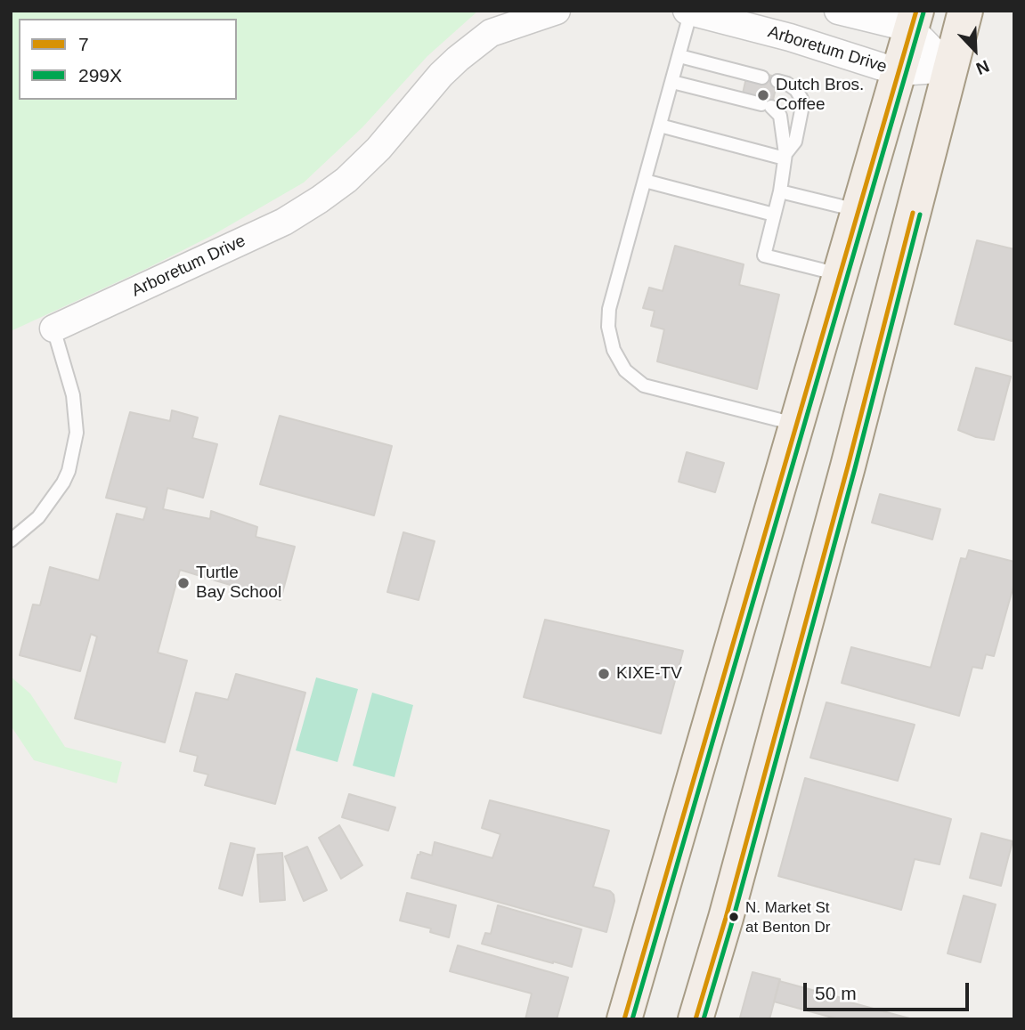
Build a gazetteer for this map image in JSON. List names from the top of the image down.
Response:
{
  "streets": {
    "street": ["Arboretum Drive"]
  },
  "places": [
    "Dutch Bros. Coffee",
    "Turtle Bay School",
    "KIXE-TV",
    "N. Market St at Benton Dr"
  ],
  "lines": ["transit line 7", "transit line 299X"],
  "legend": ["7", "299X"],
  "scale_bar": "50 m",
  "north": "bottom right"
}
